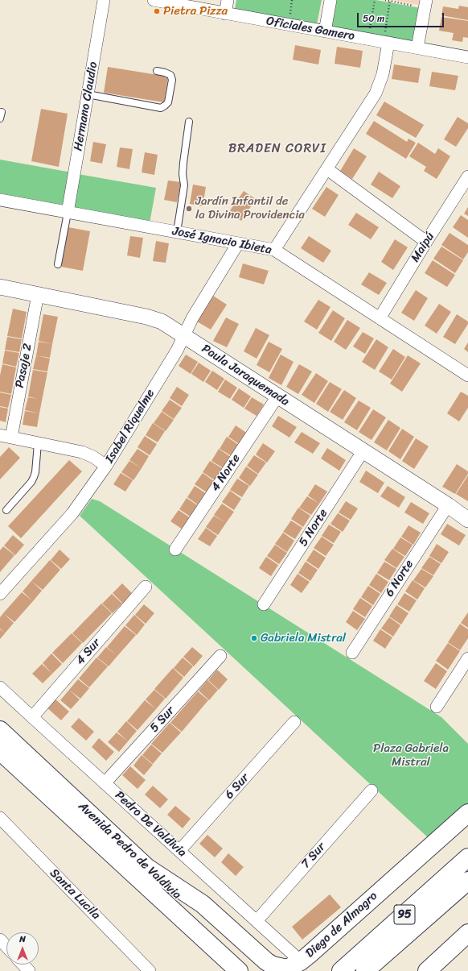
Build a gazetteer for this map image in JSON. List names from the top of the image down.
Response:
{
  "streets": {
    "main road": ["Avenida Pedro de Valdivia", "95", "Diego de Almagro"],
    "street": [
      "Oficiales Gamero",
      "Hermano Claudio",
      "José Ignacio Ibieta",
      "Maipú",
      "Pasaje 2",
      "Paula Jaraquemada",
      "Isabel Riquelme",
      "4 Norte",
      "5 Norte",
      "6 Norte",
      "4 Sur",
      "5 Sur",
      "6 Sur",
      "Pedro De Valdivia",
      "7 Sur",
      "Santa Lucila"
    ]
  },
  "crossings": [
    ["Hermano Claudio", "José Ignacio Ibieta"],
    ["José Ignacio Ibieta", "Maipú"],
    ["José Ignacio Ibieta", "Isabel Riquelme"],
    ["Pasaje 2", "Paula Jaraquemada"],
    ["Paula Jaraquemada", "Isabel Riquelme"],
    ["Paula Jaraquemada", "4 Norte"],
    ["Paula Jaraquemada", "5 Norte"],
    ["Paula Jaraquemada", "6 Norte"],
    ["4 Sur", "Pedro De Valdivia"],
    ["5 Sur", "Pedro De Valdivia"],
    ["6 Sur", "Pedro De Valdivia"],
    ["Pedro De Valdivia", "7 Sur"],
    ["Pedro De Valdivia", "Diego de Almagro"],
    ["Avenida Pedro de Valdivia", "Diego de Almagro"]
  ],
  "districts": ["BRADEN CORVI"],
  "parks": ["Plaza Gabriela Mistral"],
  "places": ["Pietra Pizza", "Jardín Infantil de la Divina Providencia", "Gabriela Mistral"],
  "scale_bar": "50 m",
  "north": "top"
}
